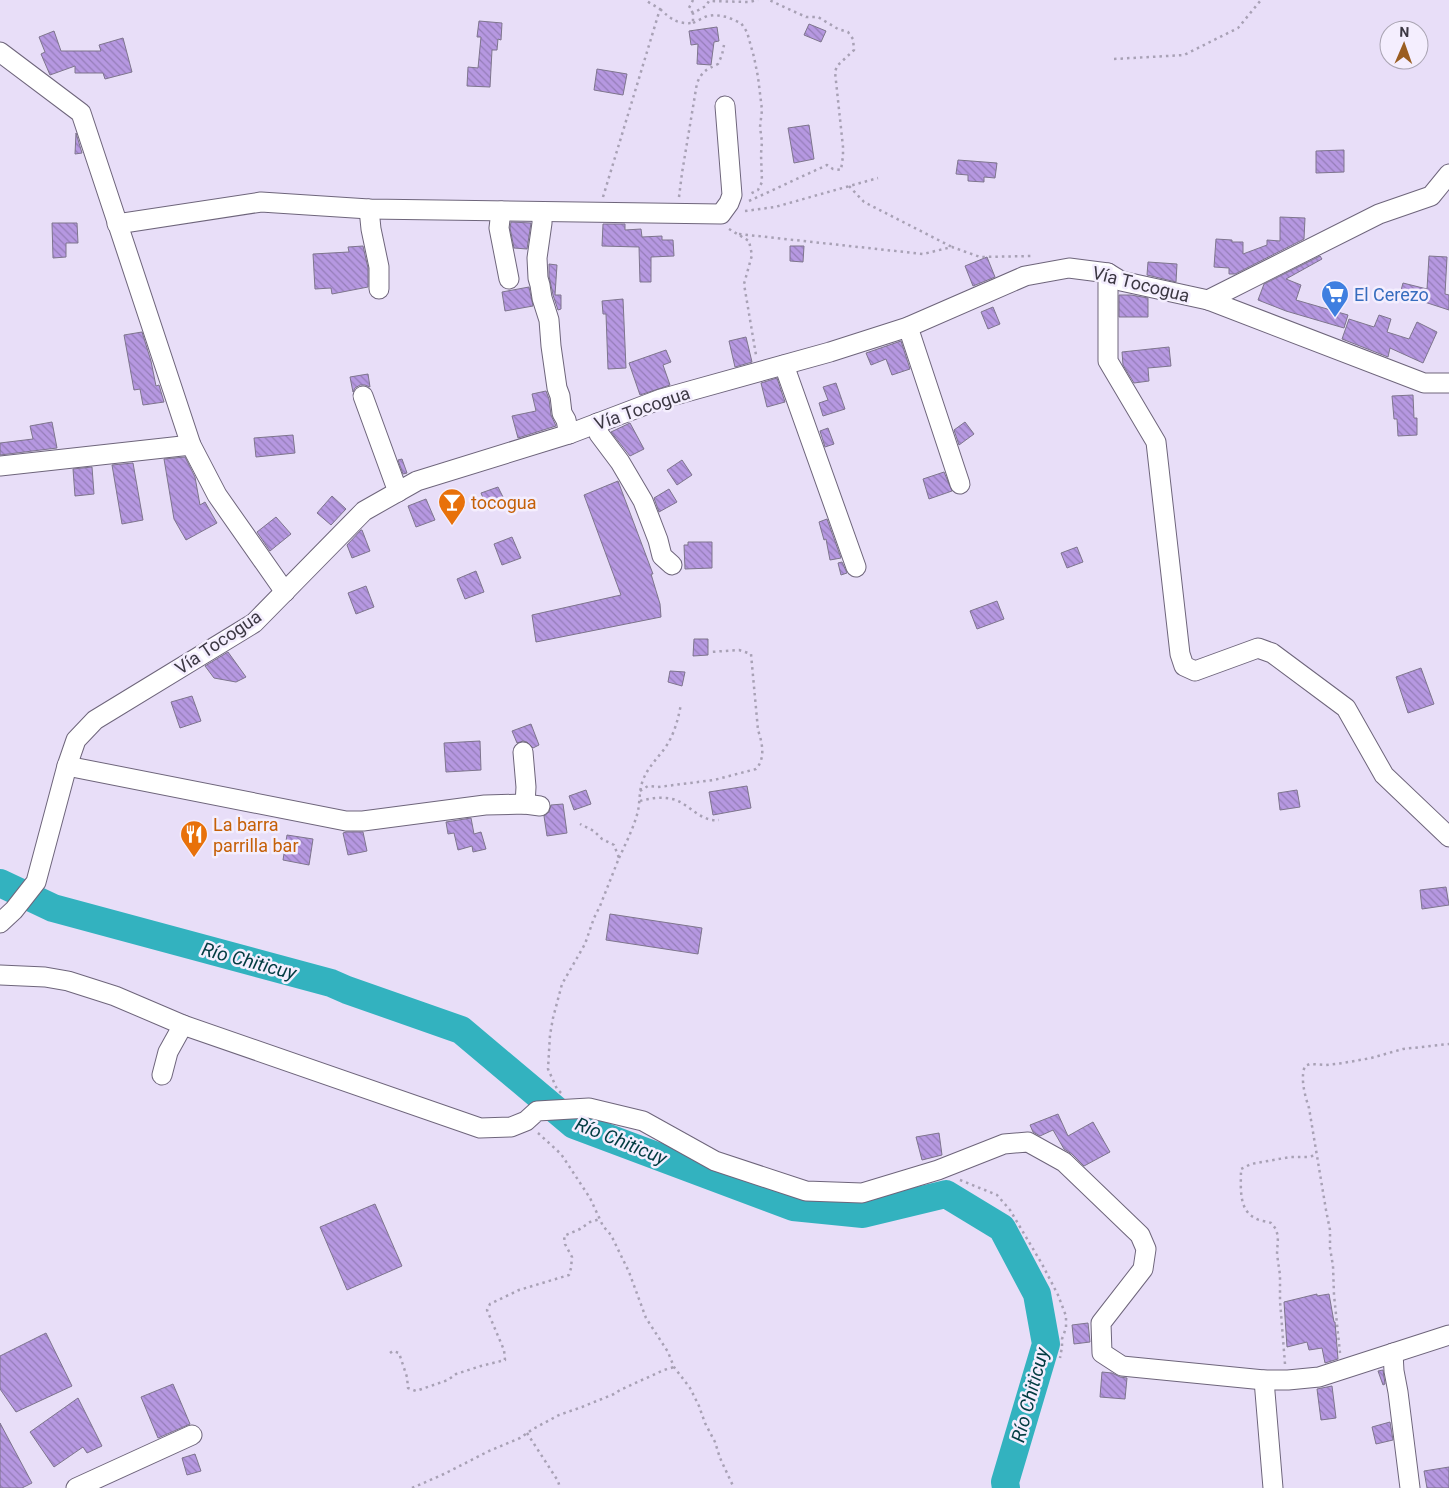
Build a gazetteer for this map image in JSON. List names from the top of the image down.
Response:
{
  "streets": {
    "street": ["Vía Tocogua"]
  },
  "water": ["Río Chiticuy"],
  "places": {
    "supermarket": ["El Cerezo"],
    "bar": ["tocogua"],
    "restaurant": ["La barra parrilla bar"]
  },
  "north": "top"
}
